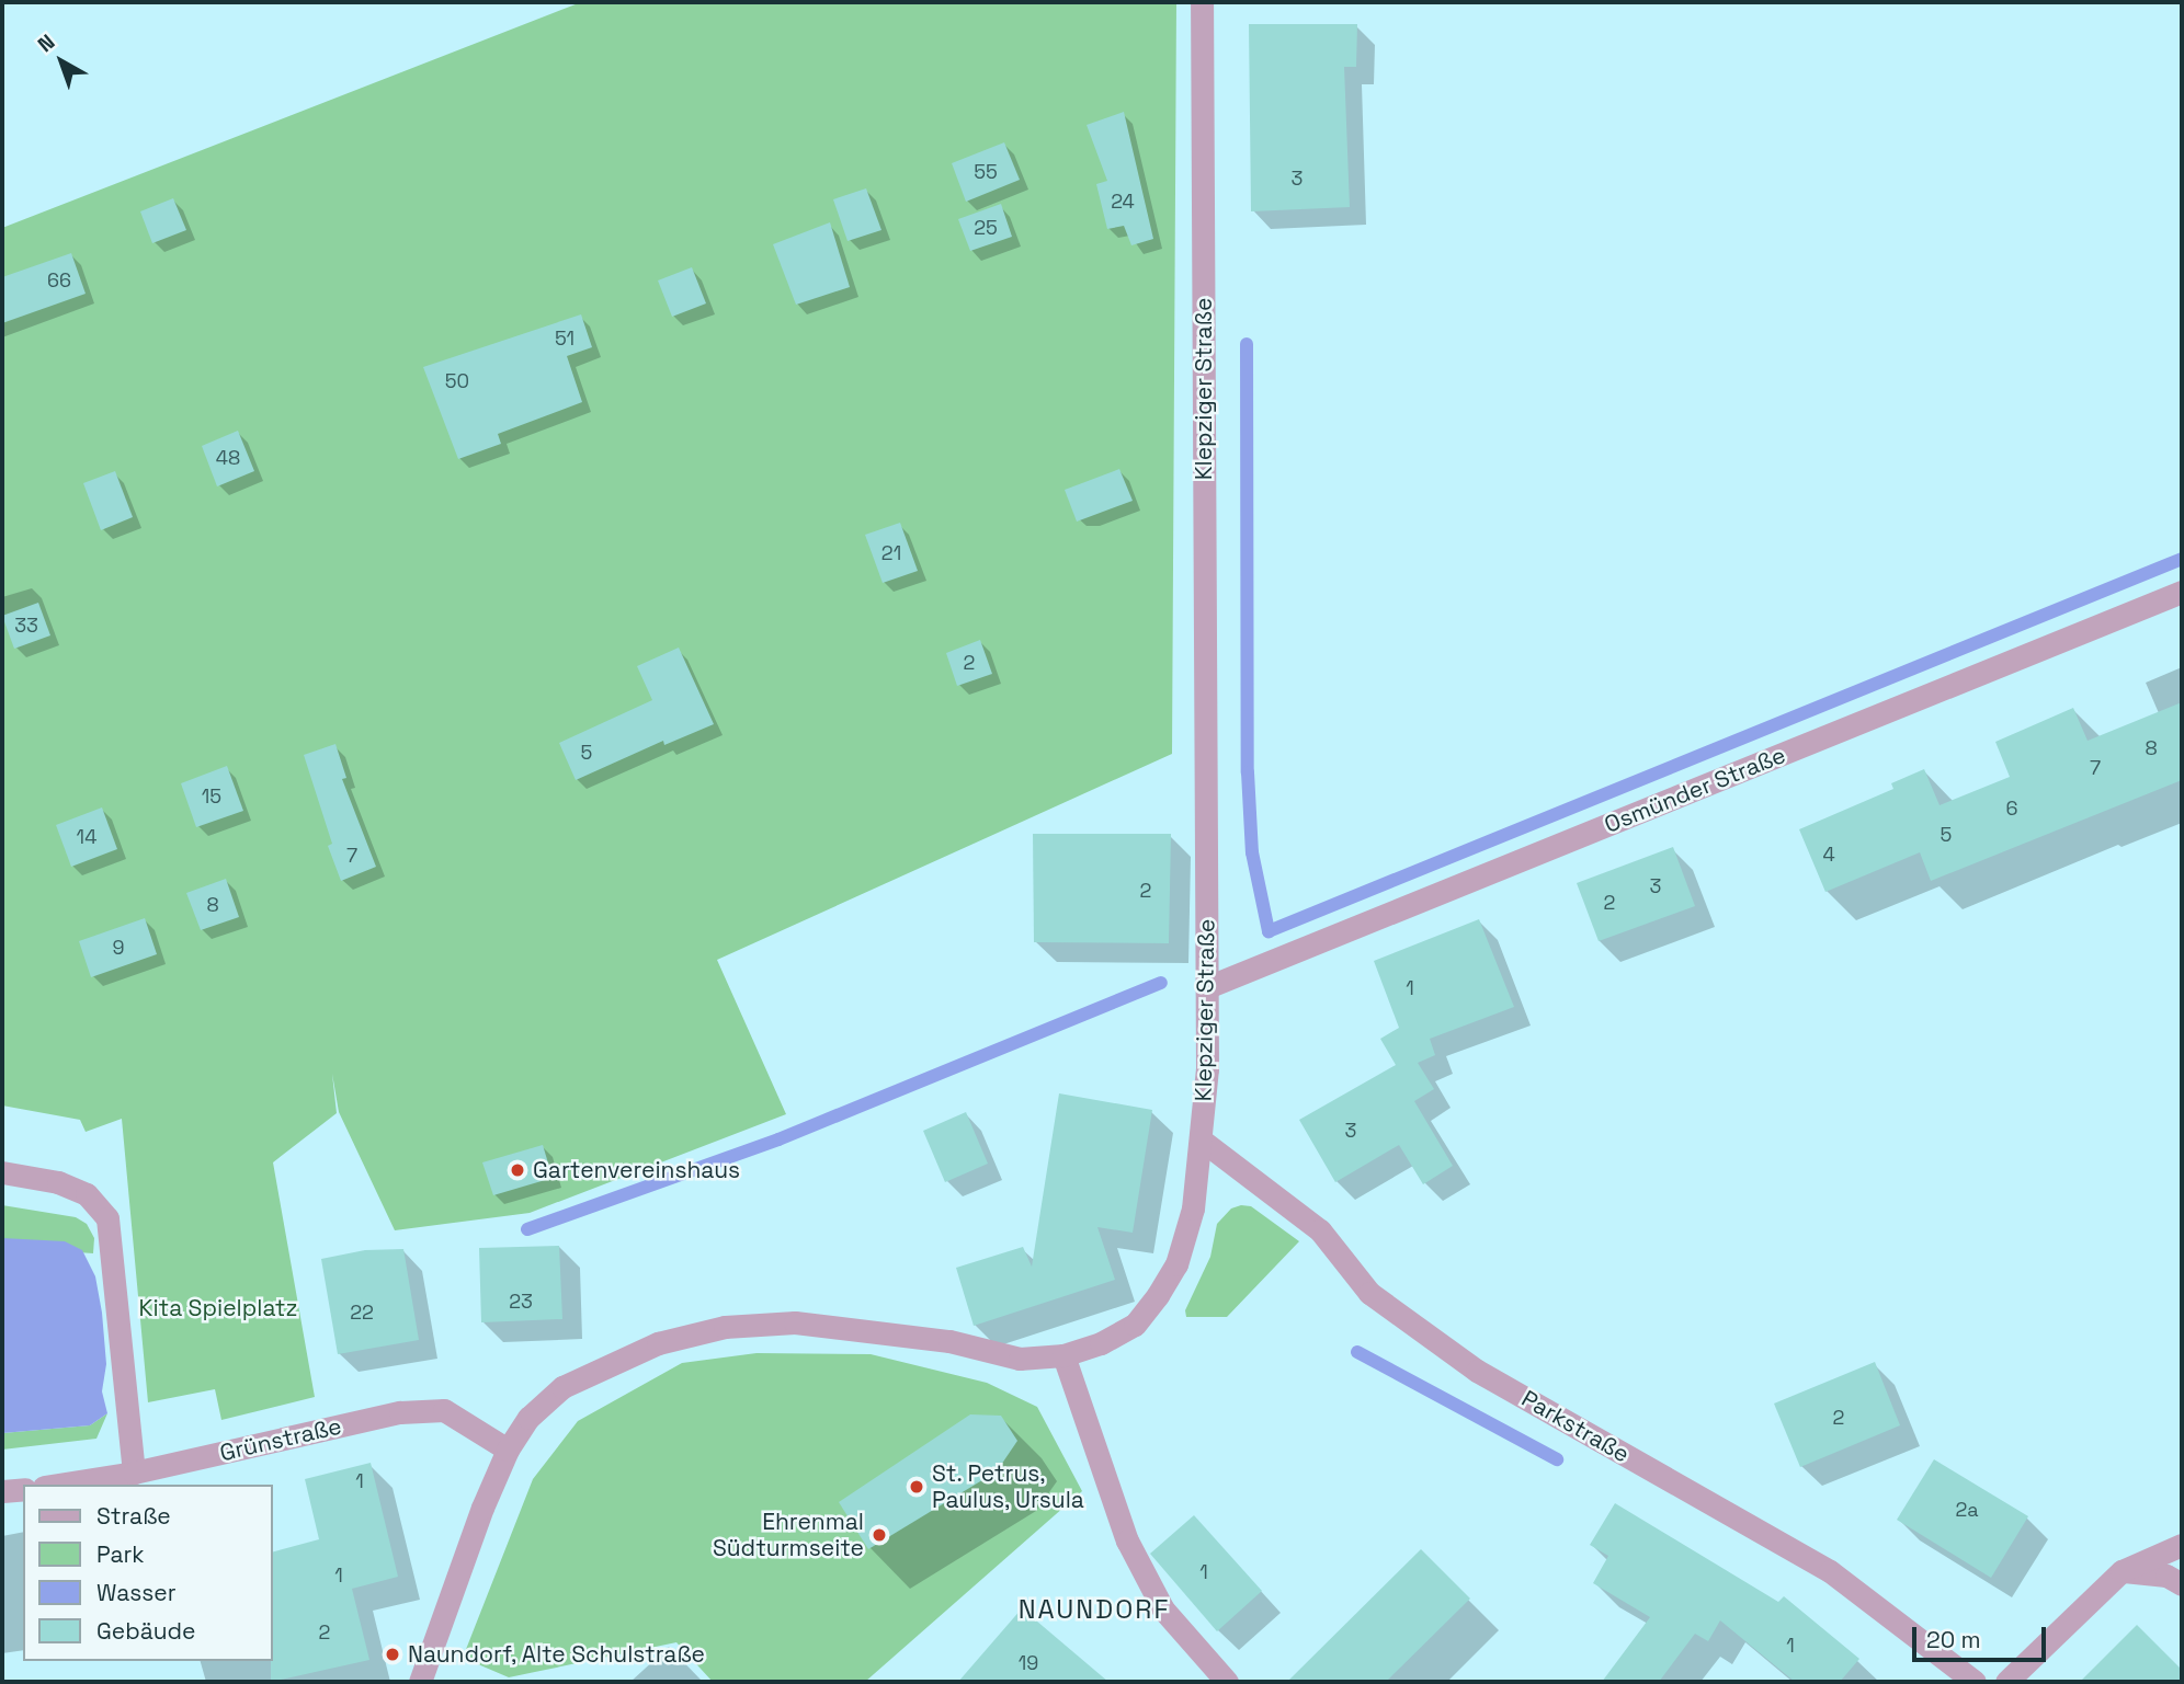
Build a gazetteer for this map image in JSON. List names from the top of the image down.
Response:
{
  "streets": {
    "street": [
      "Klepziger Straße",
      "Osmünder Straße",
      "Parkstraße",
      "Grünstraße"
    ]
  },
  "crossings": [
    ["Klepziger Straße", "Osmünder Straße"],
    ["Klepziger Straße", "Parkstraße"],
    ["Klepziger Straße", "Grünstraße"]
  ],
  "districts": ["NAUNDORF"],
  "parks": ["Kita Spielplatz"],
  "places": [
    "Gartenvereinshaus",
    "St. Petrus, Paulus, Ursula",
    "Ehrenmal Südturmseite",
    "Naundorf, Alte Schulstraße"
  ],
  "house_numbers": [
    "55",
    "3",
    "24",
    "25",
    "66",
    "51",
    "50",
    "48",
    "21",
    "33",
    "2",
    "8",
    "5",
    "7",
    "15",
    "6",
    "5",
    "14",
    "4",
    "7",
    "3",
    "2",
    "2",
    "8",
    "9",
    "1",
    "3",
    "23",
    "22",
    "2",
    "1",
    "2a",
    "1",
    "1",
    "2",
    "1",
    "19"
  ],
  "legend": [
    "Straße",
    "Park",
    "Wasser",
    "Gebäude"
  ],
  "scale_bar": "20 m",
  "north": "top left"
}
